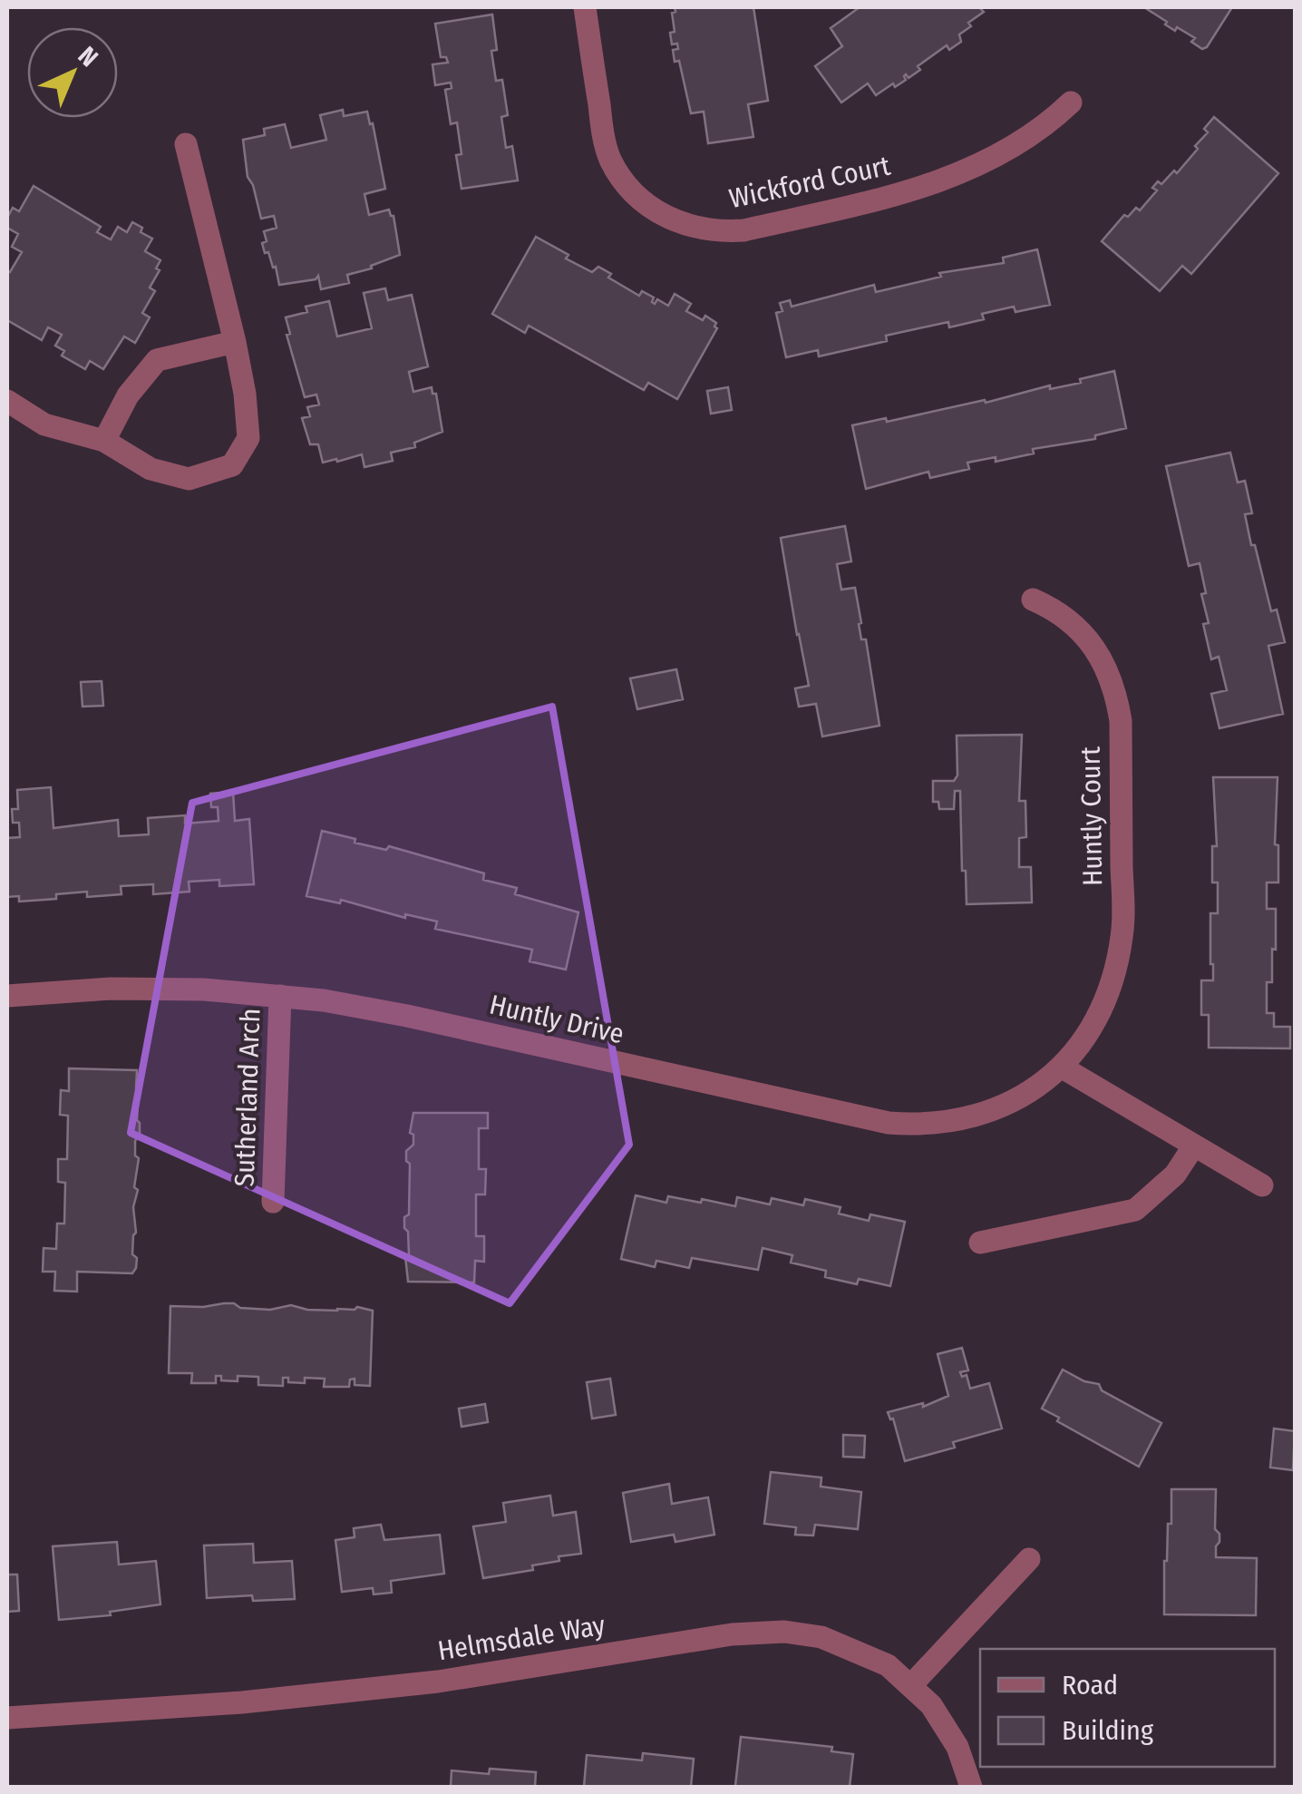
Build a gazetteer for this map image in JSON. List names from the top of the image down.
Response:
{
  "streets": {
    "street": [
      "Wickford Court",
      "Huntly Court",
      "Huntly Drive",
      "Sutherland Arch",
      "Helmsdale Way"
    ]
  },
  "crossings": [
    ["Huntly Court", "Huntly Drive"],
    ["Huntly Drive", "Sutherland Arch"]
  ],
  "legend": ["Road", "Building"],
  "north": "top right"
}
